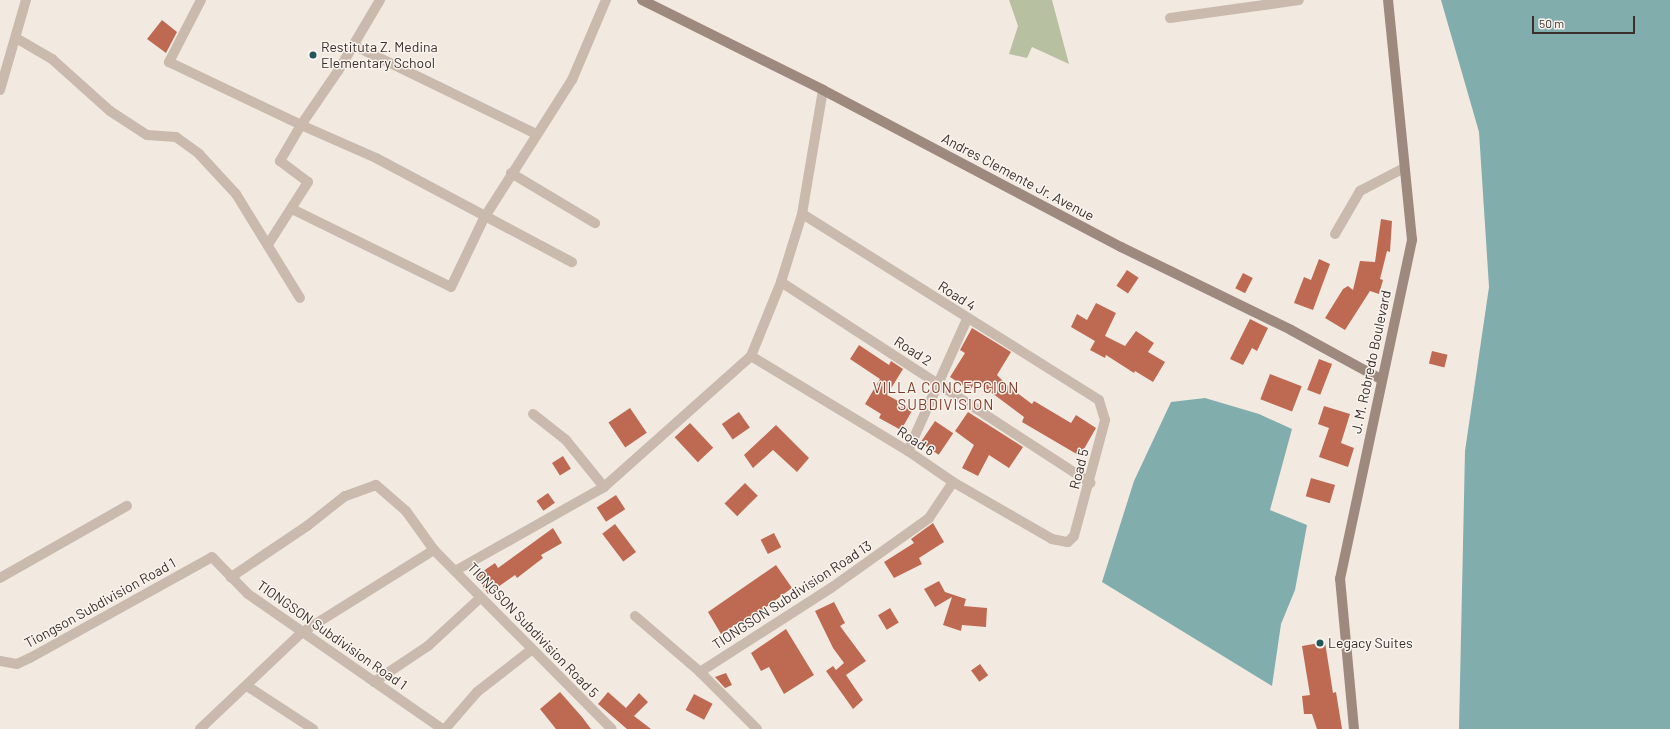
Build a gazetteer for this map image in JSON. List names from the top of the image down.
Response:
{
  "streets": {
    "main road": ["Andres Clemente Jr. Avenue", "J. M. Robredo Boulevard"],
    "street": [
      "Road 4",
      "Road 2",
      "Road 6",
      "Road 5",
      "TIONGSON Subdivision Road 13",
      "Tiongson Subdivision Road 1",
      "TIONGSON Subdivision Road 5",
      "TIONGSON Subdivision Road 1"
    ]
  },
  "crossings": [
    ["Andres Clemente Jr. Avenue", "J. M. Robredo Boulevard"],
    ["Road 4", "Road 5"],
    ["Road 2", "Road 5"],
    ["Road 6", "Road 5"],
    ["Road 6", "TIONGSON Subdivision Road 13"],
    ["Tiongson Subdivision Road 1", "TIONGSON Subdivision Road 1"],
    ["TIONGSON Subdivision Road 5", "TIONGSON Subdivision Road 1"]
  ],
  "districts": ["VILLA CONCEPCION SUBDIVISION"],
  "places": ["Restituta Z. Medina Elementary School", "Legacy Suites"],
  "scale_bar": "50 m"
}
